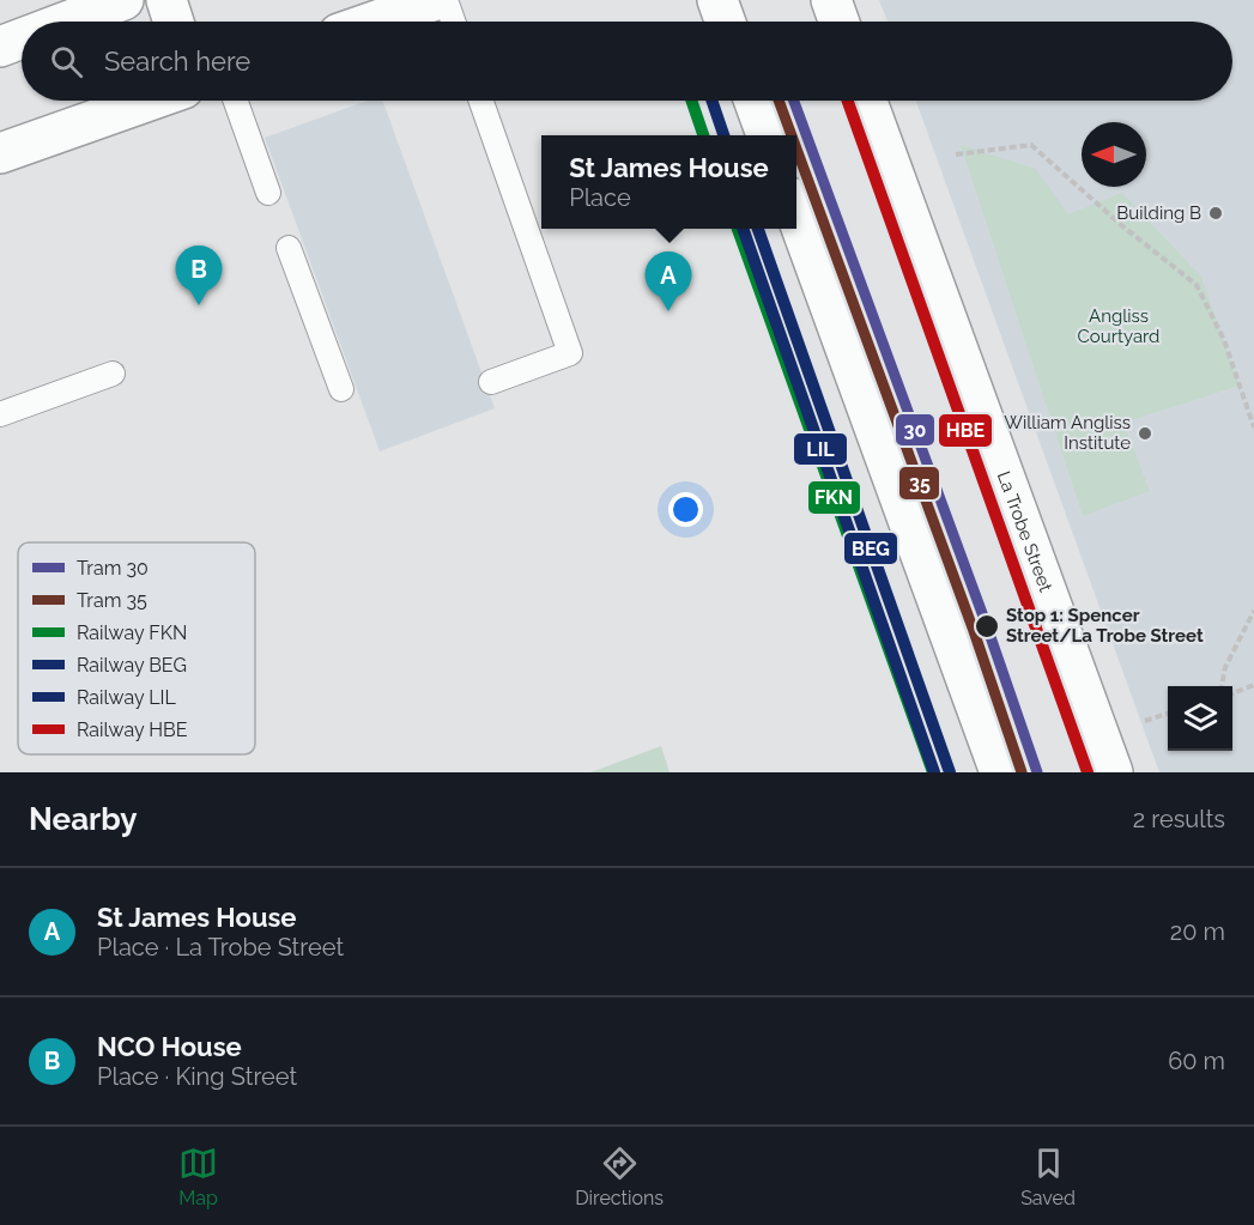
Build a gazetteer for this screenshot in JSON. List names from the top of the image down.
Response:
{
  "streets": {
    "main road": ["La Trobe Street"]
  },
  "parks": ["Angliss Courtyard"],
  "places": ["Building B", "William Angliss Institute", "Stop 1: Spencer Street/La Trobe Street"],
  "lines": [
    "tram line 30",
    "tram line 35",
    "rail line FKN",
    "rail line BEG",
    "rail line HBE",
    "rail line LIL"
  ],
  "legend": [
    "Tram 30",
    "Tram 35",
    "Railway FKN",
    "Railway BEG",
    "Railway LIL",
    "Railway HBE"
  ],
  "north": "left",
  "page": {
    "search": "Search here",
    "popup": ["St James House", "Place"],
    "pins": ["B", "A"],
    "heading": ["Nearby", "2 results"],
    "list": [
      {
        "mark": "A",
        "name": "St James House",
        "note": "Place · La Trobe Street",
        "value": "20 m"
      },
      {
        "mark": "B",
        "name": "NCO House",
        "note": "Place · King Street",
        "value": "60 m"
      }
    ],
    "nav": ["Map", "Directions", "Saved"]
  }
}
